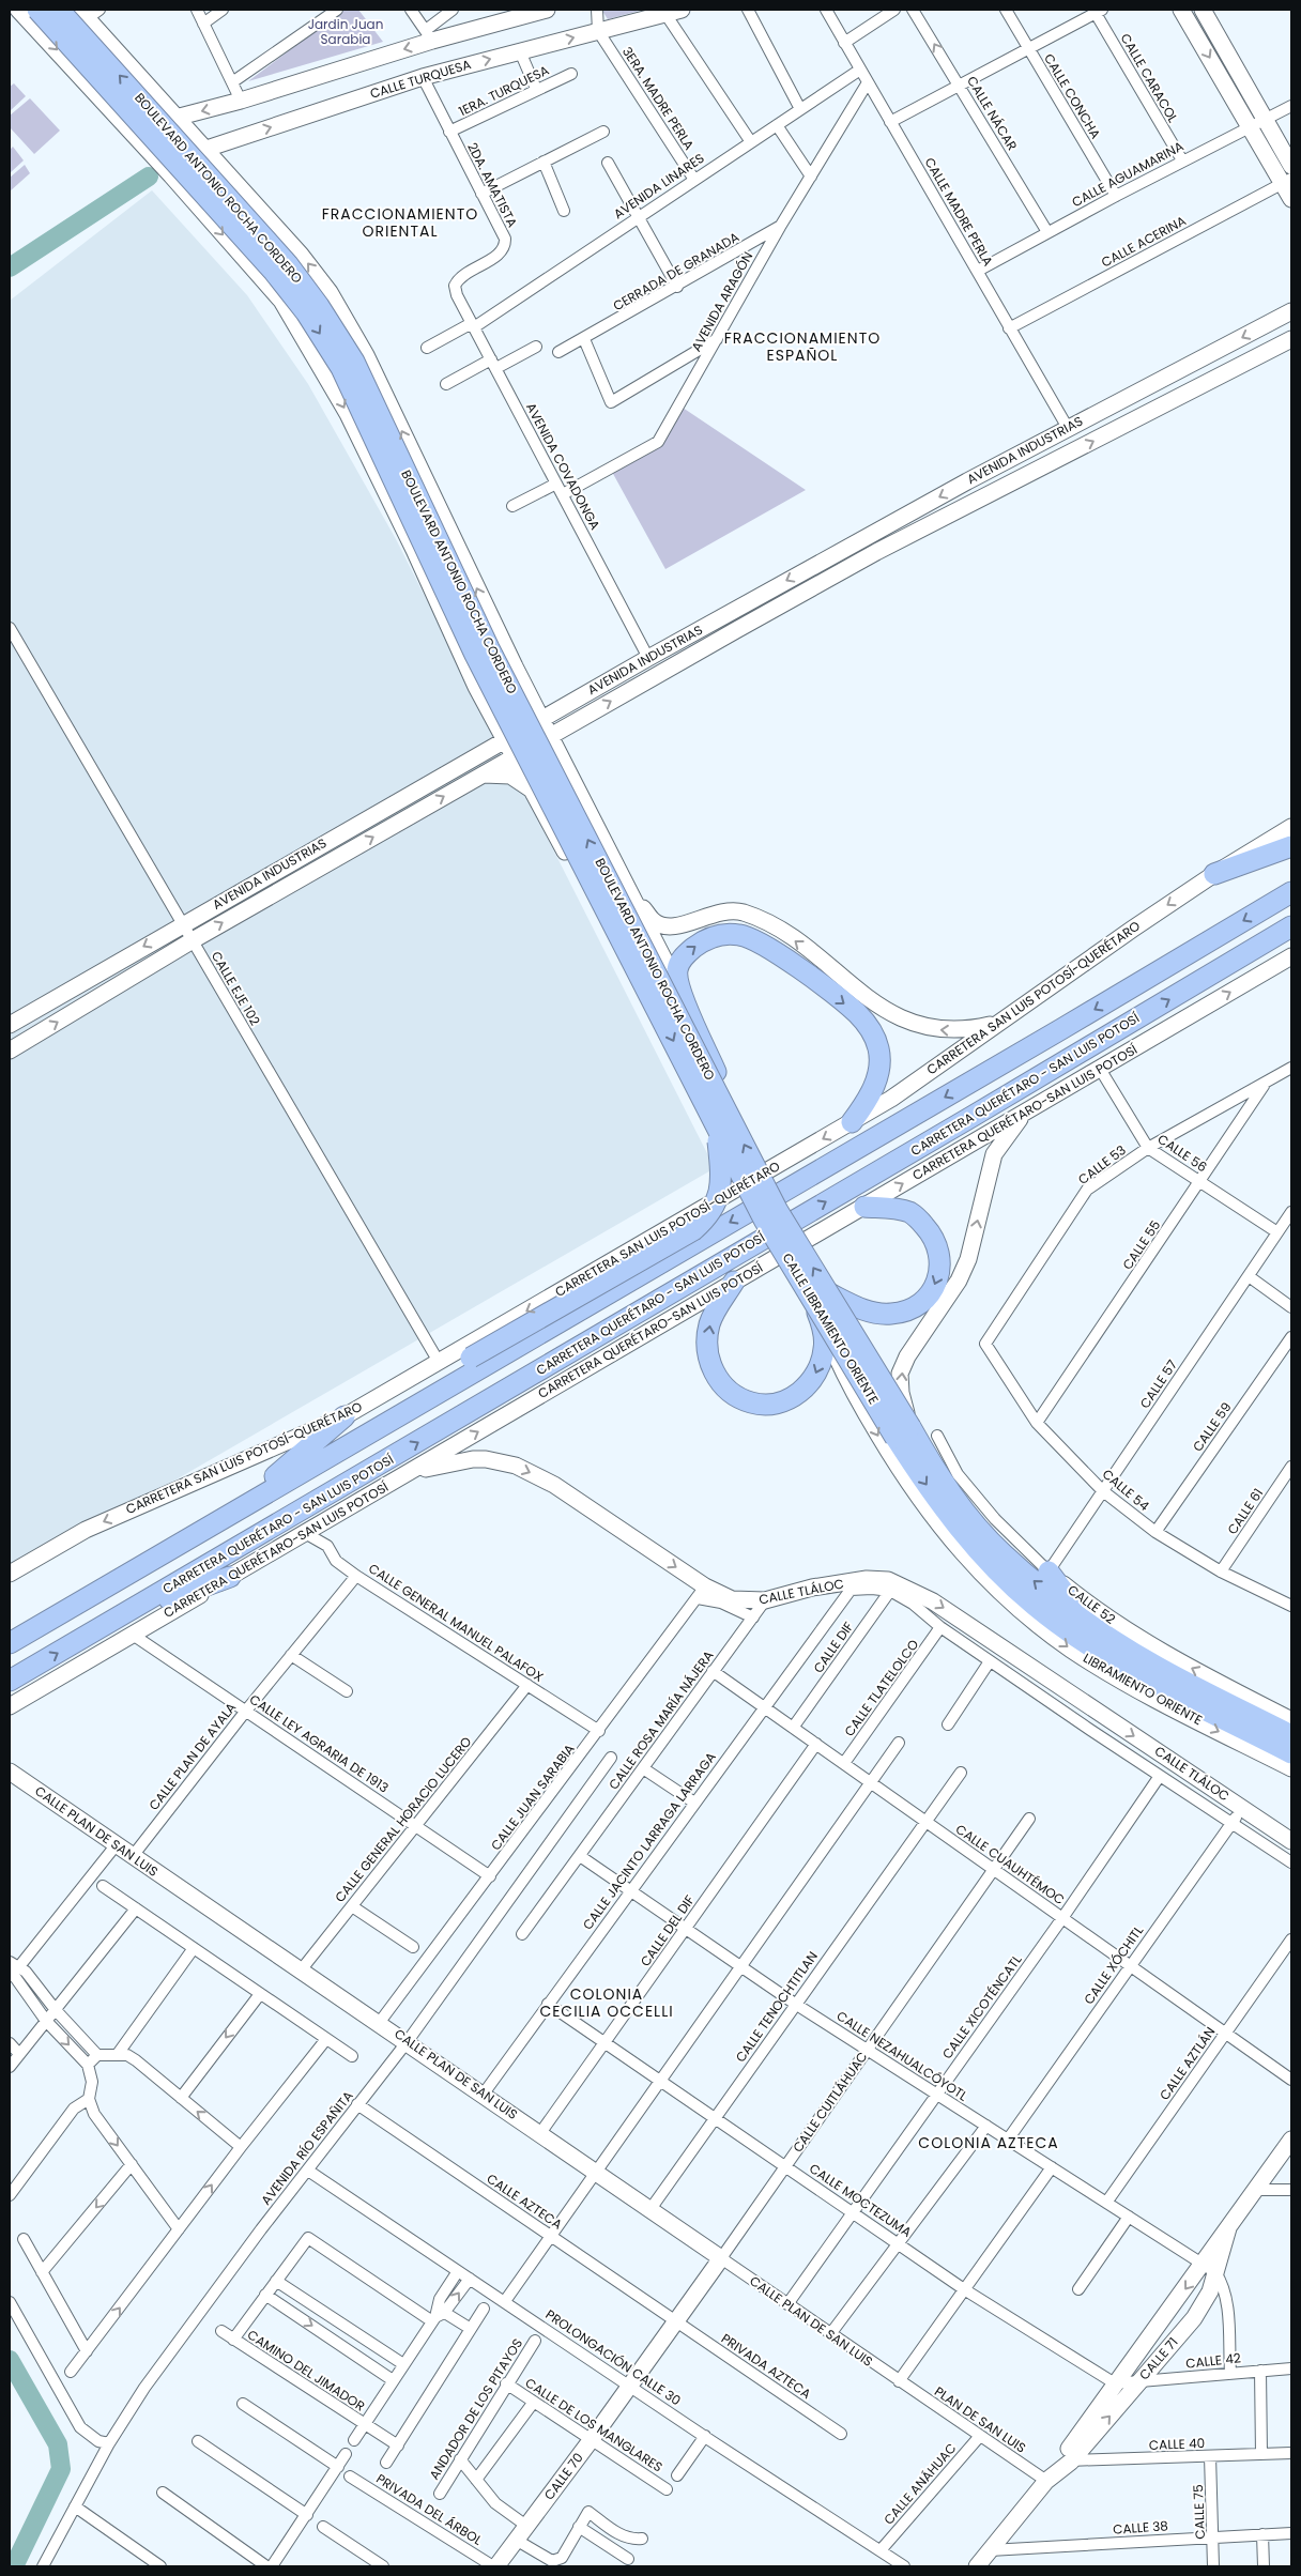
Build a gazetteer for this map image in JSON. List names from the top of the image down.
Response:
{
  "streets": {
    "highway": [
      "BOULEVARD ANTONIO ROCHA CORDERO",
      "CARRETERA QUERÉTARO - SAN LUIS POTOSÍ",
      "CALLE LIBRAMIENTO ORIENTE",
      "LIBRAMIENTO ORIENTE"
    ],
    "main road": [
      "CALLE TURQUESA",
      "AVENIDA INDUSTRIAS",
      "CARRETERA SAN LUIS POTOSÍ-QUERÉTARO",
      "CARRETERA QUERÉTARO-SAN LUIS POTOSÍ",
      "CALLE TLÁLOC",
      "CALLE 52",
      "CALLE PLAN DE SAN LUIS",
      "CALLE CUITLÁHUAC",
      "CALLE 71",
      "CALLE 70"
    ],
    "street": [
      "CALLE CARACOL",
      "1ERA. TURQUESA",
      "CALLE CONCHA",
      "3ERA. MADRE PERLA",
      "CALLE NÁCAR",
      "CALLE AGUAMARINA",
      "2DA. AMATISTA",
      "AVENIDA LINARES",
      "CALLE MADRE PERLA",
      "CALLE ACERINA",
      "CERRADA DE GRANADA",
      "AVENIDA ARAGÓN",
      "AVENIDA COVADONGA",
      "CALLE EJE 102",
      "CALLE 56",
      "CALLE 53",
      "CALLE 55",
      "CALLE 57",
      "CALLE 59",
      "CALLE 54",
      "CALLE 61",
      "CALLE GENERAL MANUEL PALAFOX",
      "CALLE DIF",
      "CALLE TLATELOLCO",
      "CALLE ROSA MARÍA NÁJERA",
      "CALLE LEY AGRARIA DE 1913",
      "CALLE PLAN DE AYALA",
      "CALLE JUAN SARABIA",
      "CALLE GENERAL HORACIO LUCERO",
      "CALLE JACINTO LARRAGA LARRAGA",
      "CALLE CUAUHTÉMOC",
      "CALLE DEL DIF",
      "CALLE XÓCHITL",
      "CALLE TENOCHTITLAN",
      "CALLE XICOTÉNCATL",
      "CALLE NEZAHUALCÓYOTL",
      "CALLE AZTLÁN",
      "AVENIDA RÍO ESPAÑITA",
      "CALLE MOCTEZUMA",
      "CALLE AZTECA",
      "PROLONGACIÓN CALLE 30",
      "CALLE 42",
      "PRIVADA AZTECA",
      "CAMINO DEL JIMADOR",
      "ANDADOR DE LOS PITAYOS",
      "PLAN DE SAN LUIS",
      "CALLE DE LOS MANGLARES",
      "CALLE 40",
      "CALLE ANÁHUAC",
      "PRIVADA DEL ÁRBOL",
      "CALLE 75",
      "CALLE 38"
    ]
  },
  "crossings": [
    ["CALLE CARACOL", "CALLE AGUAMARINA"],
    ["CALLE TURQUESA", "3ERA. MADRE PERLA"],
    ["CALLE TURQUESA", "2DA. AMATISTA"],
    ["CALLE TURQUESA", "BOULEVARD ANTONIO ROCHA CORDERO"],
    ["1ERA. TURQUESA", "2DA. AMATISTA"],
    ["CALLE CONCHA", "CALLE AGUAMARINA"],
    ["3ERA. MADRE PERLA", "AVENIDA LINARES"],
    ["CALLE NÁCAR", "CALLE AGUAMARINA"],
    ["CALLE AGUAMARINA", "CALLE MADRE PERLA"],
    ["2DA. AMATISTA", "AVENIDA COVADONGA"],
    ["AVENIDA LINARES", "CALLE MADRE PERLA"],
    ["AVENIDA LINARES", "AVENIDA COVADONGA"],
    ["BOULEVARD ANTONIO ROCHA CORDERO", "AVENIDA INDUSTRIAS"],
    ["BOULEVARD ANTONIO ROCHA CORDERO", "CALLE LIBRAMIENTO ORIENTE"],
    ["CALLE MADRE PERLA", "CALLE ACERINA"],
    ["CALLE MADRE PERLA", "AVENIDA ARAGÓN"],
    ["CALLE MADRE PERLA", "AVENIDA INDUSTRIAS"],
    ["CERRADA DE GRANADA", "AVENIDA ARAGÓN"],
    ["AVENIDA ARAGÓN", "AVENIDA COVADONGA"],
    ["AVENIDA INDUSTRIAS", "AVENIDA COVADONGA"],
    ["AVENIDA INDUSTRIAS", "CALLE EJE 102"],
    ["CALLE EJE 102", "CARRETERA SAN LUIS POTOSÍ-QUERÉTARO"],
    ["CARRETERA QUERÉTARO-SAN LUIS POTOSÍ", "CALLE 56"],
    ["CARRETERA QUERÉTARO-SAN LUIS POTOSÍ", "CALLE TLÁLOC"],
    ["CARRETERA QUERÉTARO-SAN LUIS POTOSÍ", "CALLE GENERAL MANUEL PALAFOX"],
    ["CARRETERA QUERÉTARO-SAN LUIS POTOSÍ", "CALLE LEY AGRARIA DE 1913"],
    ["CALLE 56", "CALLE 53"],
    ["CALLE 56", "CALLE 55"],
    ["CALLE 56", "CALLE 57"],
    ["CALLE 53", "CALLE 55"],
    ["CALLE 53", "CALLE 54"],
    ["CALLE 55", "CALLE 54"],
    ["CALLE LIBRAMIENTO ORIENTE", "LIBRAMIENTO ORIENTE"],
    ["CALLE 57", "CALLE 54"],
    ["CALLE 57", "CALLE 52"],
    ["CALLE 59", "CALLE 54"],
    ["CALLE 54", "CALLE 61"],
    ["CALLE TLÁLOC", "CALLE DIF"],
    ["CALLE TLÁLOC", "CALLE TLATELOLCO"],
    ["CALLE TLÁLOC", "CALLE ROSA MARÍA NÁJERA"],
    ["CALLE TLÁLOC", "CALLE JUAN SARABIA"],
    ["CALLE TLÁLOC", "CALLE JACINTO LARRAGA LARRAGA"],
    ["CALLE TLÁLOC", "CALLE XÓCHITL"],
    ["CALLE TLÁLOC", "CALLE XICOTÉNCATL"],
    ["CALLE 52", "LIBRAMIENTO ORIENTE"],
    ["CALLE GENERAL MANUEL PALAFOX", "CALLE PLAN DE AYALA"],
    ["CALLE GENERAL MANUEL PALAFOX", "CALLE JUAN SARABIA"],
    ["CALLE GENERAL MANUEL PALAFOX", "CALLE GENERAL HORACIO LUCERO"],
    ["CALLE DIF", "CALLE CUAUHTÉMOC"],
    ["CALLE TLATELOLCO", "CALLE CUAUHTÉMOC"],
    ["CALLE ROSA MARÍA NÁJERA", "CALLE CUAUHTÉMOC"],
    ["CALLE ROSA MARÍA NÁJERA", "CALLE NEZAHUALCÓYOTL"],
    ["CALLE LEY AGRARIA DE 1913", "CALLE PLAN DE AYALA"],
    ["CALLE LEY AGRARIA DE 1913", "CALLE JUAN SARABIA"],
    ["CALLE LEY AGRARIA DE 1913", "CALLE GENERAL HORACIO LUCERO"],
    ["CALLE PLAN DE AYALA", "CALLE PLAN DE SAN LUIS"],
    ["CALLE JUAN SARABIA", "CALLE PLAN DE SAN LUIS"],
    ["CALLE GENERAL HORACIO LUCERO", "CALLE PLAN DE SAN LUIS"],
    ["CALLE PLAN DE SAN LUIS", "CALLE JACINTO LARRAGA LARRAGA"],
    ["CALLE PLAN DE SAN LUIS", "CALLE DEL DIF"],
    ["CALLE PLAN DE SAN LUIS", "CALLE TENOCHTITLAN"],
    ["CALLE PLAN DE SAN LUIS", "CALLE XICOTÉNCATL"],
    ["CALLE PLAN DE SAN LUIS", "CALLE CUITLÁHUAC"],
    ["CALLE PLAN DE SAN LUIS", "AVENIDA RÍO ESPAÑITA"],
    ["CALLE PLAN DE SAN LUIS", "PLAN DE SAN LUIS"],
    ["CALLE JACINTO LARRAGA LARRAGA", "CALLE CUAUHTÉMOC"],
    ["CALLE JACINTO LARRAGA LARRAGA", "CALLE NEZAHUALCÓYOTL"],
    ["CALLE JACINTO LARRAGA LARRAGA", "CALLE MOCTEZUMA"],
    ["CALLE CUAUHTÉMOC", "CALLE DEL DIF"],
    ["CALLE CUAUHTÉMOC", "CALLE XÓCHITL"],
    ["CALLE CUAUHTÉMOC", "CALLE TENOCHTITLAN"],
    ["CALLE CUAUHTÉMOC", "CALLE XICOTÉNCATL"],
    ["CALLE CUAUHTÉMOC", "CALLE AZTLÁN"],
    ["CALLE CUAUHTÉMOC", "CALLE CUITLÁHUAC"],
    ["CALLE DEL DIF", "CALLE NEZAHUALCÓYOTL"],
    ["CALLE DEL DIF", "CALLE MOCTEZUMA"],
    ["CALLE XÓCHITL", "CALLE NEZAHUALCÓYOTL"],
    ["CALLE TENOCHTITLAN", "CALLE NEZAHUALCÓYOTL"],
    ["CALLE TENOCHTITLAN", "CALLE MOCTEZUMA"],
    ["CALLE XICOTÉNCATL", "CALLE NEZAHUALCÓYOTL"],
    ["CALLE XICOTÉNCATL", "CALLE MOCTEZUMA"],
    ["CALLE NEZAHUALCÓYOTL", "CALLE AZTLÁN"],
    ["CALLE NEZAHUALCÓYOTL", "CALLE CUITLÁHUAC"],
    ["CALLE NEZAHUALCÓYOTL", "CALLE 71"],
    ["CALLE CUITLÁHUAC", "CALLE MOCTEZUMA"],
    ["CALLE CUITLÁHUAC", "CALLE AZTECA"],
    ["CALLE CUITLÁHUAC", "PROLONGACIÓN CALLE 30"],
    ["CALLE CUITLÁHUAC", "PRIVADA AZTECA"],
    ["CALLE CUITLÁHUAC", "CALLE 70"],
    ["AVENIDA RÍO ESPAÑITA", "CALLE AZTECA"],
    ["AVENIDA RÍO ESPAÑITA", "PROLONGACIÓN CALLE 30"],
    ["CALLE MOCTEZUMA", "CALLE 71"],
    ["CALLE AZTECA", "PRIVADA AZTECA"],
    ["PROLONGACIÓN CALLE 30", "CALLE 70"],
    ["PROLONGACIÓN CALLE 30", "CALLE ANÁHUAC"],
    ["CALLE 71", "CALLE 42"],
    ["CALLE 71", "PLAN DE SAN LUIS"],
    ["CALLE 71", "CALLE 40"],
    ["CALLE 71", "CALLE 38"],
    ["ANDADOR DE LOS PITAYOS", "CALLE DE LOS MANGLARES"],
    ["PLAN DE SAN LUIS", "CALLE 40"],
    ["PLAN DE SAN LUIS", "CALLE ANÁHUAC"],
    ["CALLE DE LOS MANGLARES", "CALLE 70"],
    ["CALLE 40", "CALLE 75"],
    ["CALLE 70", "PRIVADA DEL ÁRBOL"],
    ["CALLE 75", "CALLE 38"]
  ],
  "one_way": ["CARRETERA SAN LUIS POTOSÍ-QUERÉTARO", "CARRETERA QUERÉTARO-SAN LUIS POTOSÍ", "CALLE TLÁLOC"],
  "districts": [
    "FRACCIONAMIENTO ORIENTAL",
    "FRACCIONAMIENTO ESPAÑOL",
    "COLONIA CECILIA OCCELLI",
    "COLONIA AZTECA"
  ],
  "parks": ["Jardin Juan Sarabia"]
}
